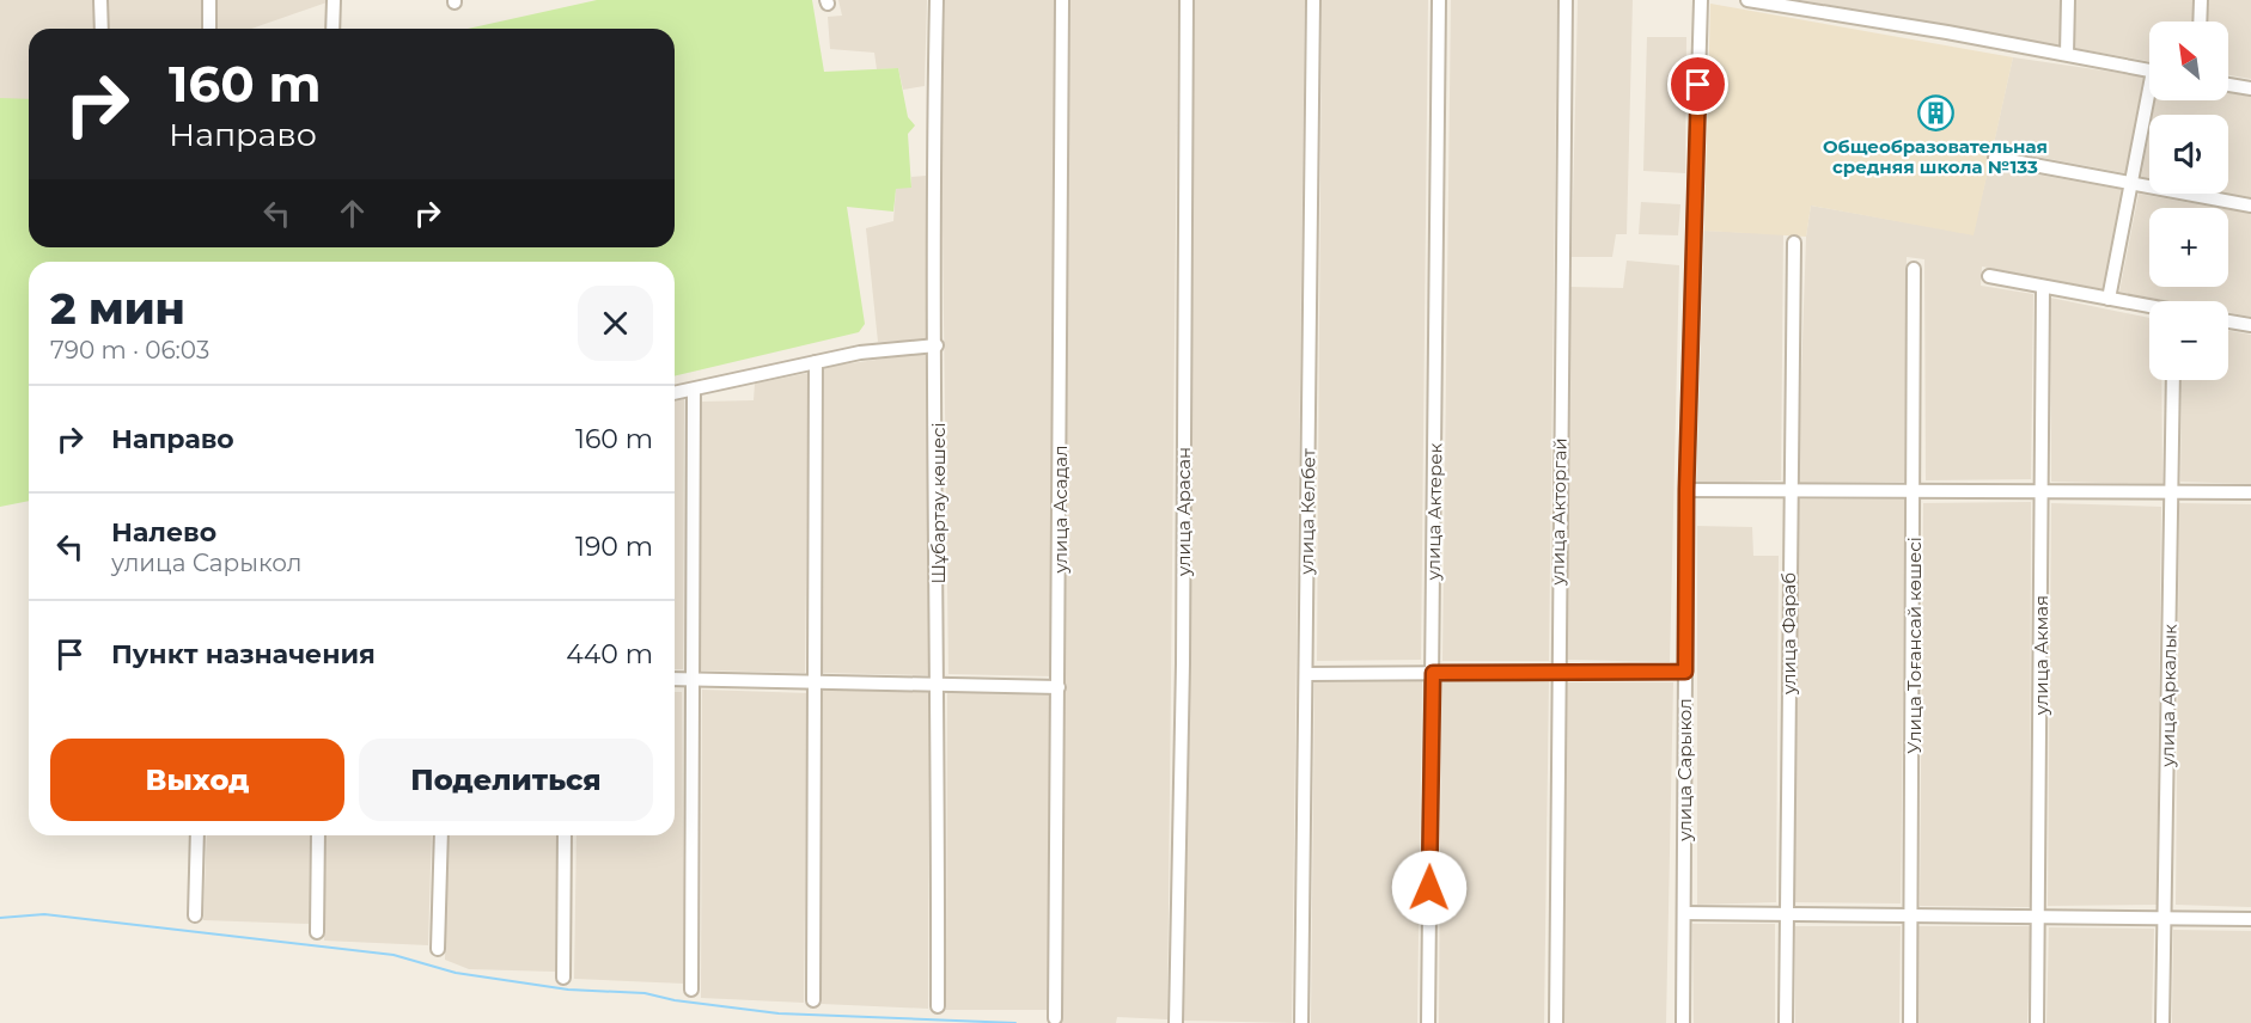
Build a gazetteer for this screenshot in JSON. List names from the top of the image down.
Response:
{
  "streets": {
    "street": [
      "Шұбартау көшесі",
      "улица Асадал",
      "улица Арасан",
      "улица Келбет",
      "улица Актерек",
      "улица Акторгай",
      "улица Фараб",
      "Улица Тоғансай көшесі",
      "улица Акмая",
      "улица Аркалык",
      "улица Сарыкол"
    ]
  },
  "places": {
    "building": ["Общеобразовательная средняя школа №133"]
  },
  "north": "top left",
  "page": {
    "map_buttons": ["+", "−"],
    "turn": ["160 m", "Направо"],
    "heading": ["2 мин", "790 m · 06:03"],
    "list": [
      {
        "name": "Направо",
        "value": "160 m"
      },
      {
        "name": "Налево",
        "note": "улица Сарыкол",
        "value": "190 m"
      },
      {
        "name": "Пункт назначения",
        "value": "440 m"
      }
    ],
    "buttons": ["Выход", "Поделиться"]
  }
}
